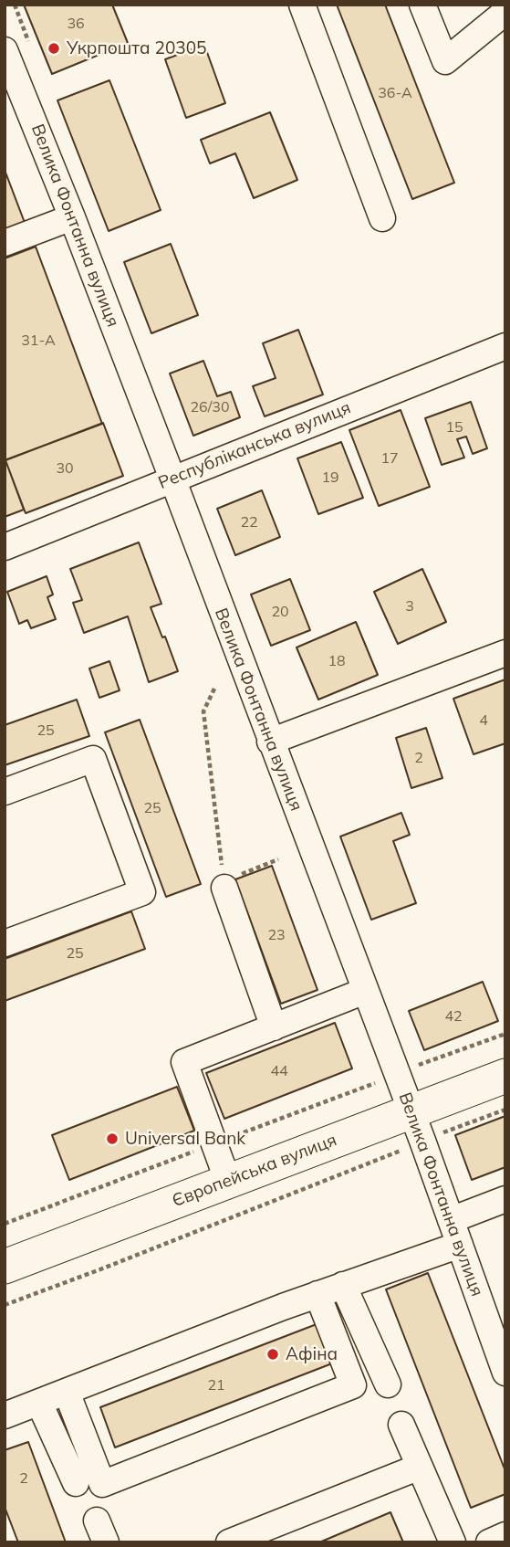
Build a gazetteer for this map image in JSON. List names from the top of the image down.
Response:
{
  "streets": {
    "main road": ["Європейська вулиця"],
    "street": ["Велика Фонтанна вулиця", "Республіканська вулиця"]
  },
  "crossings": [
    ["Велика Фонтанна вулиця", "Республіканська вулиця"],
    ["Велика Фонтанна вулиця", "Європейська вулиця"]
  ],
  "places": ["Укрпошта 20305", "Universal Bank", "Афіна"],
  "house_numbers": [
    "36",
    "36-А",
    "31-А",
    "26/30",
    "15",
    "17",
    "30",
    "19",
    "22",
    "3",
    "20",
    "18",
    "4",
    "25",
    "2",
    "25",
    "23",
    "25",
    "42",
    "44",
    "21",
    "2"
  ]
}
